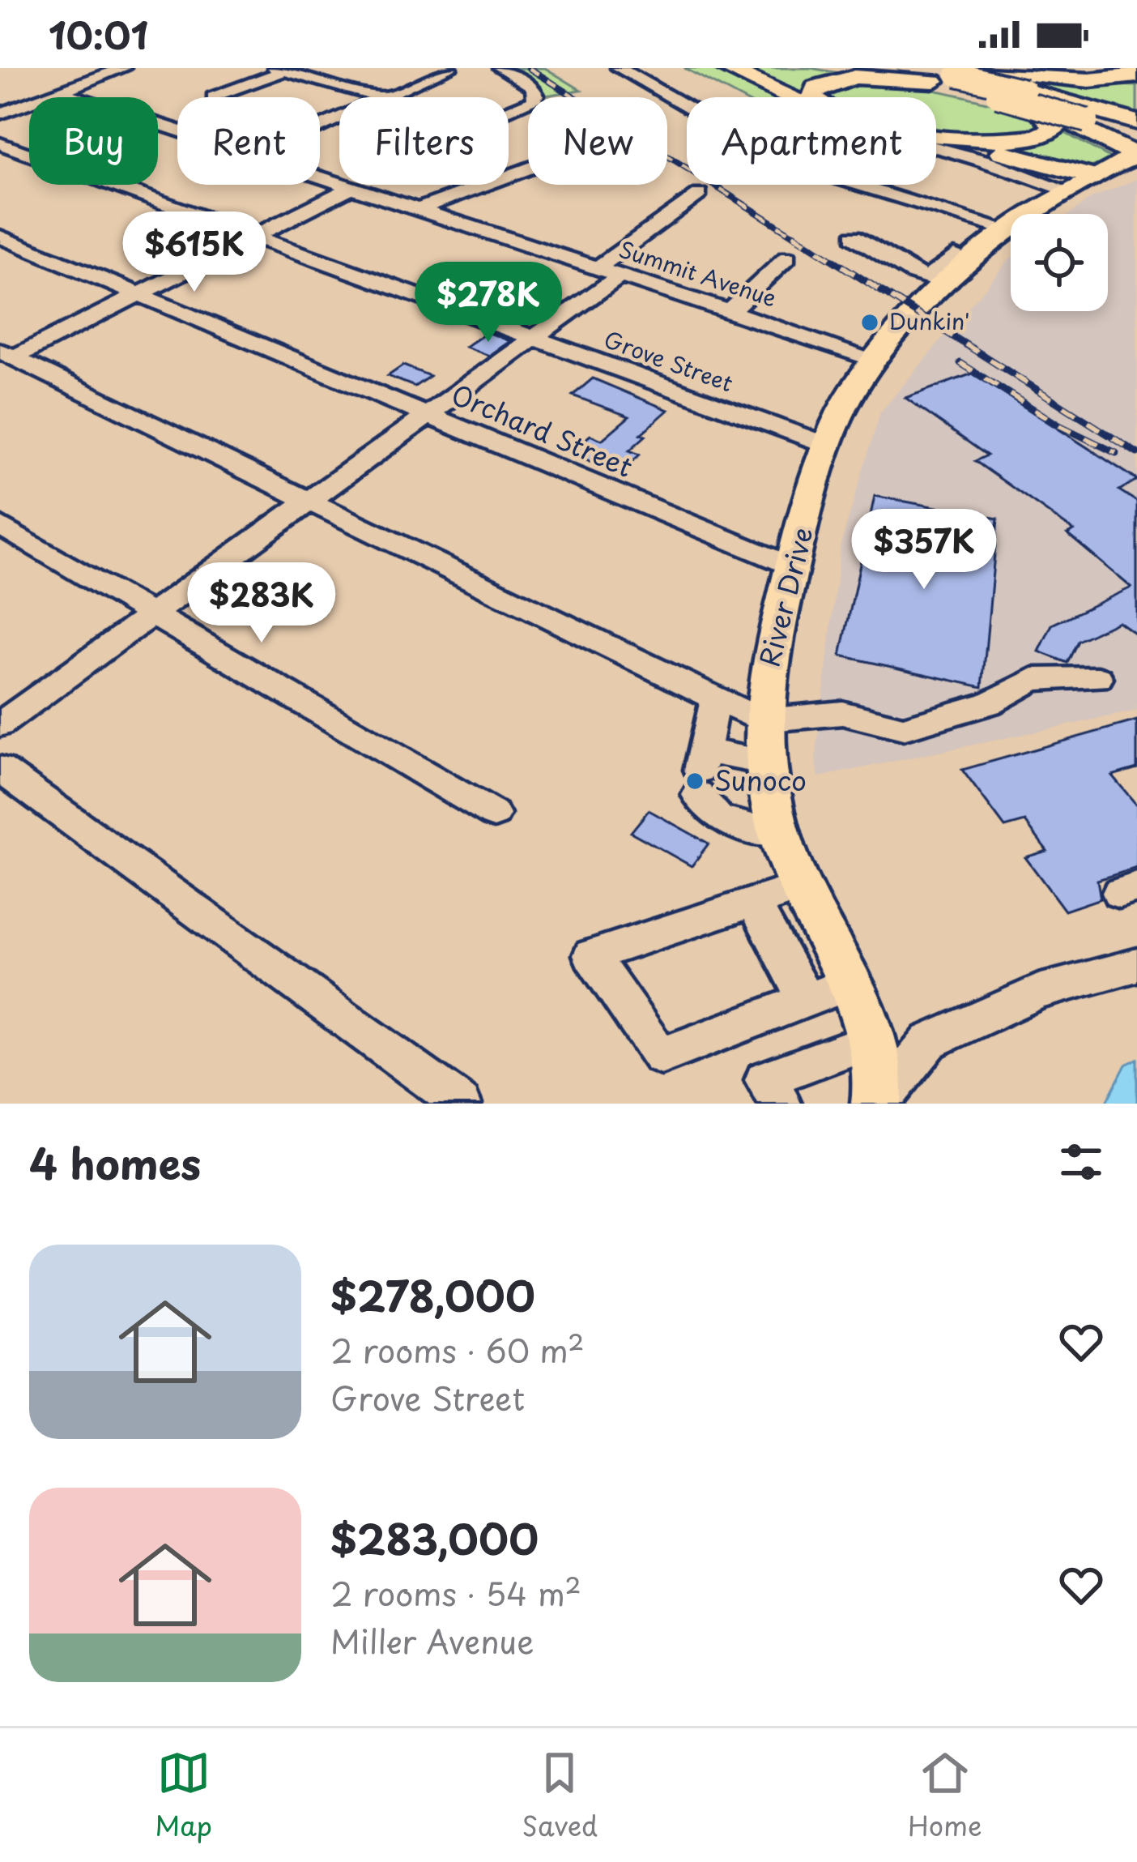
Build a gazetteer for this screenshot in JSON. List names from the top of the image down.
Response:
{
  "streets": {
    "main road": ["River Drive"],
    "street": ["Summit Avenue", "Grove Street", "Orchard Street"]
  },
  "crossings": [
    ["Summit Avenue", "River Drive"],
    ["Grove Street", "River Drive"],
    ["Orchard Street", "River Drive"]
  ],
  "places": ["Dunkin'", "Sunoco"],
  "page": {
    "status": "10:01",
    "chip": [
      "Buy",
      "Rent",
      "Filters",
      "New",
      "Apartment"
    ],
    "price": [
      "$615K",
      "$278K",
      "$357K",
      "$283K"
    ],
    "heading": "4 homes",
    "list": [
      {
        "name": "$278,000",
        "note": "2 rooms · 60 m² · Grove Street"
      },
      {
        "name": "$283,000",
        "note": "2 rooms · 54 m² · Miller Avenue"
      }
    ],
    "tabs": ["Map", "Saved", "Home"]
  }
}
